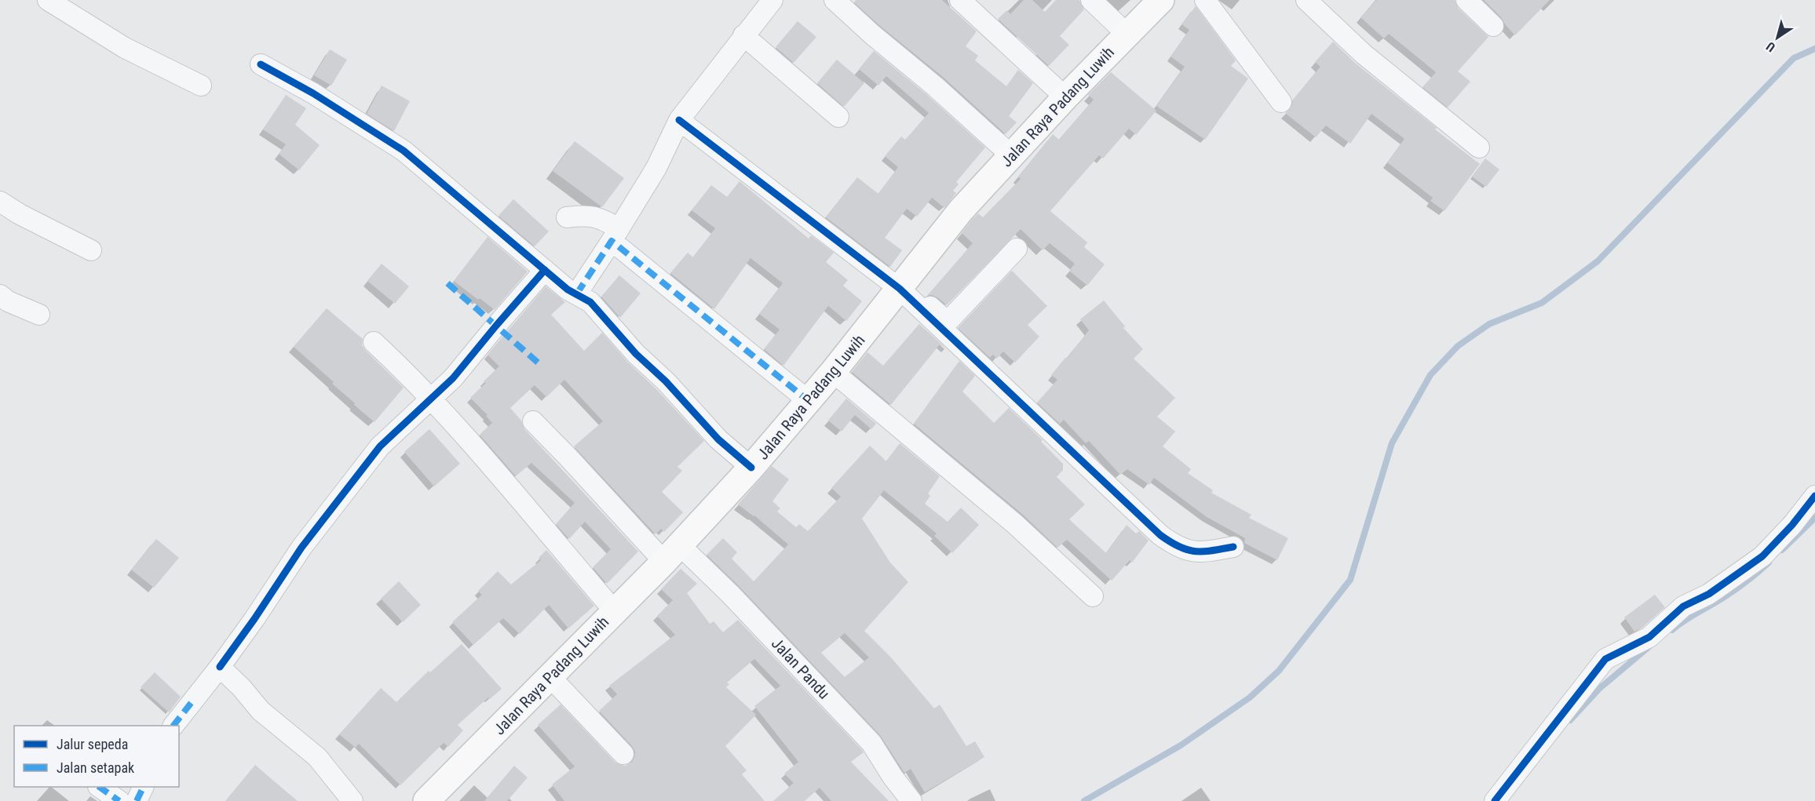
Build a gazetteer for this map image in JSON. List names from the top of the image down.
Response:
{
  "streets": {
    "main road": ["Jalan Raya Padang Luwih"],
    "street": ["Jalan Pandu"]
  },
  "crossings": [
    ["Jalan Raya Padang Luwih", "Jalan Pandu"]
  ],
  "legend": ["Jalur sepeda", "Jalan setapak"],
  "north": "bottom left"
}
